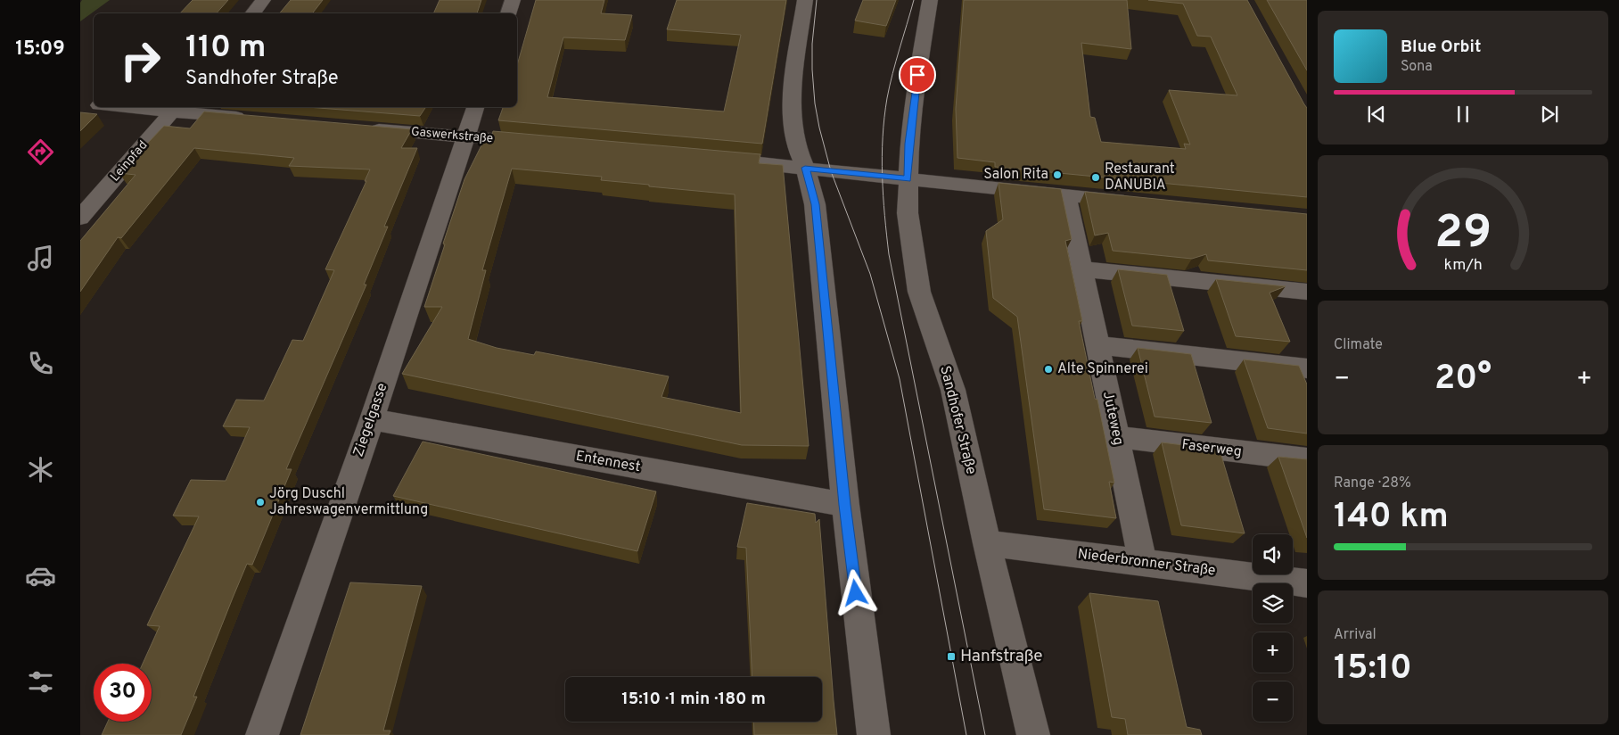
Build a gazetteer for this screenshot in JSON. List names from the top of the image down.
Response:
{
  "streets": {
    "street": [
      "Gaswerkstraße",
      "Leinpfad",
      "Juteweg",
      "Ziegelgasse",
      "Sandhofer Straße",
      "Faserweg",
      "Entennest",
      "Niederbronner Straße"
    ]
  },
  "crossings": [
    ["Gaswerkstraße", "Ziegelgasse"],
    ["Juteweg", "Faserweg"],
    ["Juteweg", "Niederbronner Straße"],
    ["Ziegelgasse", "Entennest"],
    ["Sandhofer Straße", "Niederbronner Straße"]
  ],
  "places": {
    "other": [
      "Salon Rita",
      "Restaurant DANUBIA",
      "Alte Spinnerei",
      "Jörg Duschl Jahreswagenvermittlung"
    ],
    "transit": ["Hanfstraße"]
  },
  "page": {
    "tabs": "15:09",
    "turn": ["110 m", "Sandhofer Straße"],
    "song": ["Blue Orbit", "Sona"],
    "tile": [
      "Climate",
      ["Range · 28%", "140 km"],
      ["Arrival", "15:10"]
    ],
    "heat": ["−", "20°", "+"],
    "map_buttons": ["+", "−"],
    "limit": "30",
    "trip": "15:10 · 1 min · 180 m",
    "gauge": ["29", "km/h"]
  }
}
